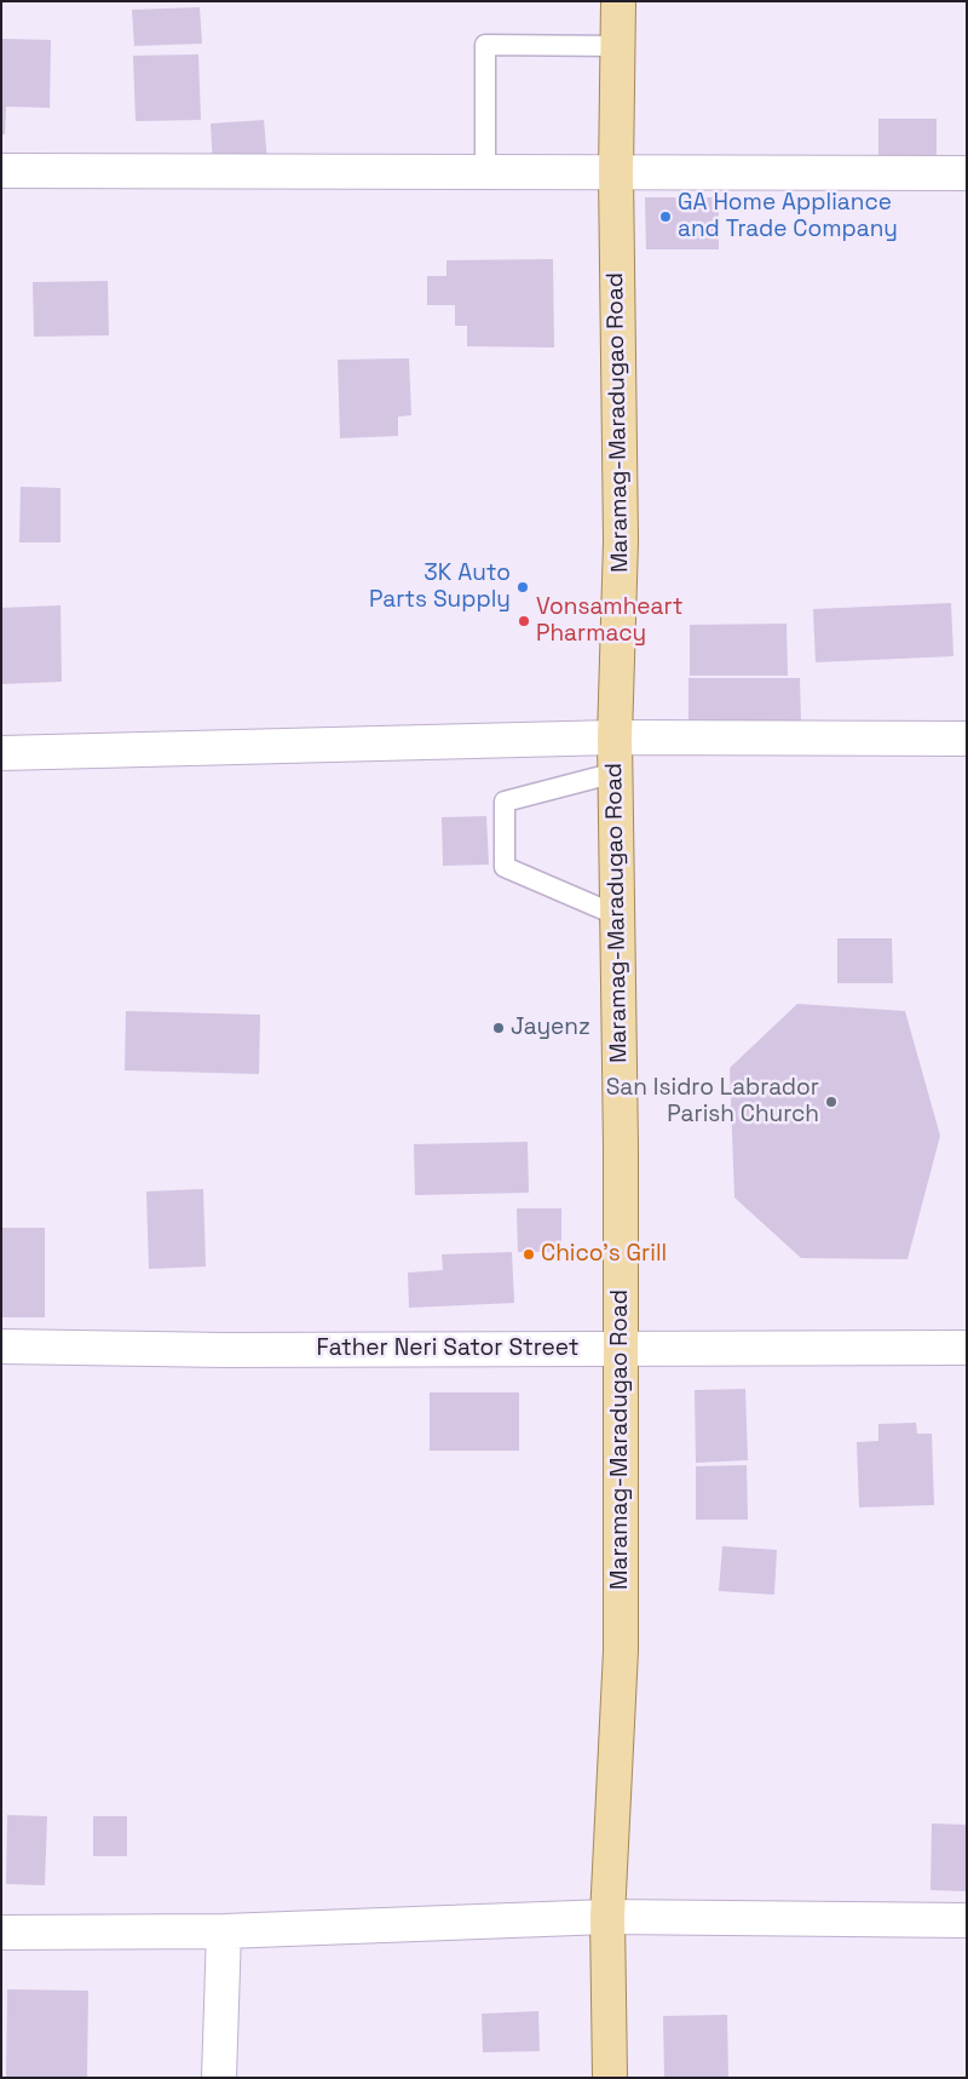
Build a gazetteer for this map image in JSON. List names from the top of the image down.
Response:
{
  "streets": {
    "main road": ["Maramag-Maradugao Road"],
    "street": ["Father Neri Sator Street"]
  },
  "crossings": [
    ["Maramag-Maradugao Road", "Father Neri Sator Street"]
  ],
  "places": [
    "GA Home Appliance and Trade Company",
    "3K Auto Parts Supply",
    "Vonsamheart Pharmacy",
    "Jayenz",
    "San Isidro Labrador Parish Church",
    "Chico's Grill"
  ]
}
